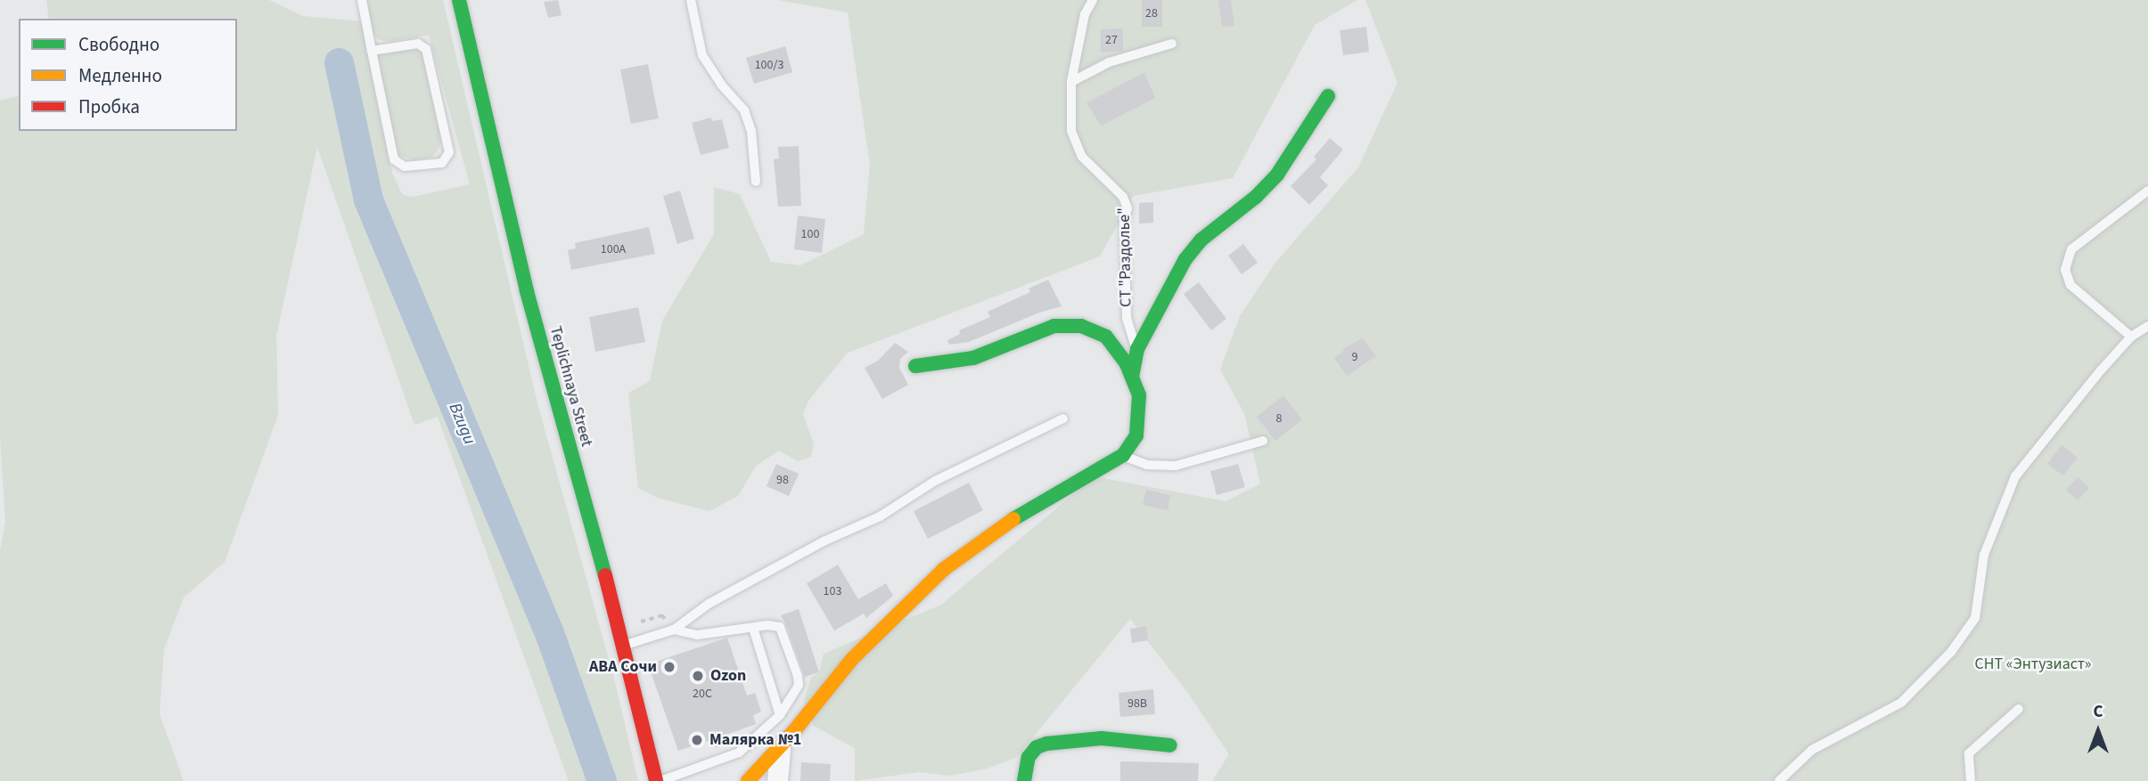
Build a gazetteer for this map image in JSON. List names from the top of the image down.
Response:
{
  "streets": {
    "street": ["Teplichnaya Street"],
    "lane": ["СТ \"Раздолье\""]
  },
  "water": ["Bzugu"],
  "parks": ["СНТ «Энтузиаст»"],
  "places": ["АВА Сочи", "Ozon", "Малярка №1"],
  "house_numbers": [
    "28",
    "27",
    "100/3",
    "100",
    "100А",
    "9",
    "8",
    "98",
    "103",
    "20С",
    "98В"
  ],
  "legend": ["Свободно", "Медленно", "Пробка"],
  "north": "top"
}
